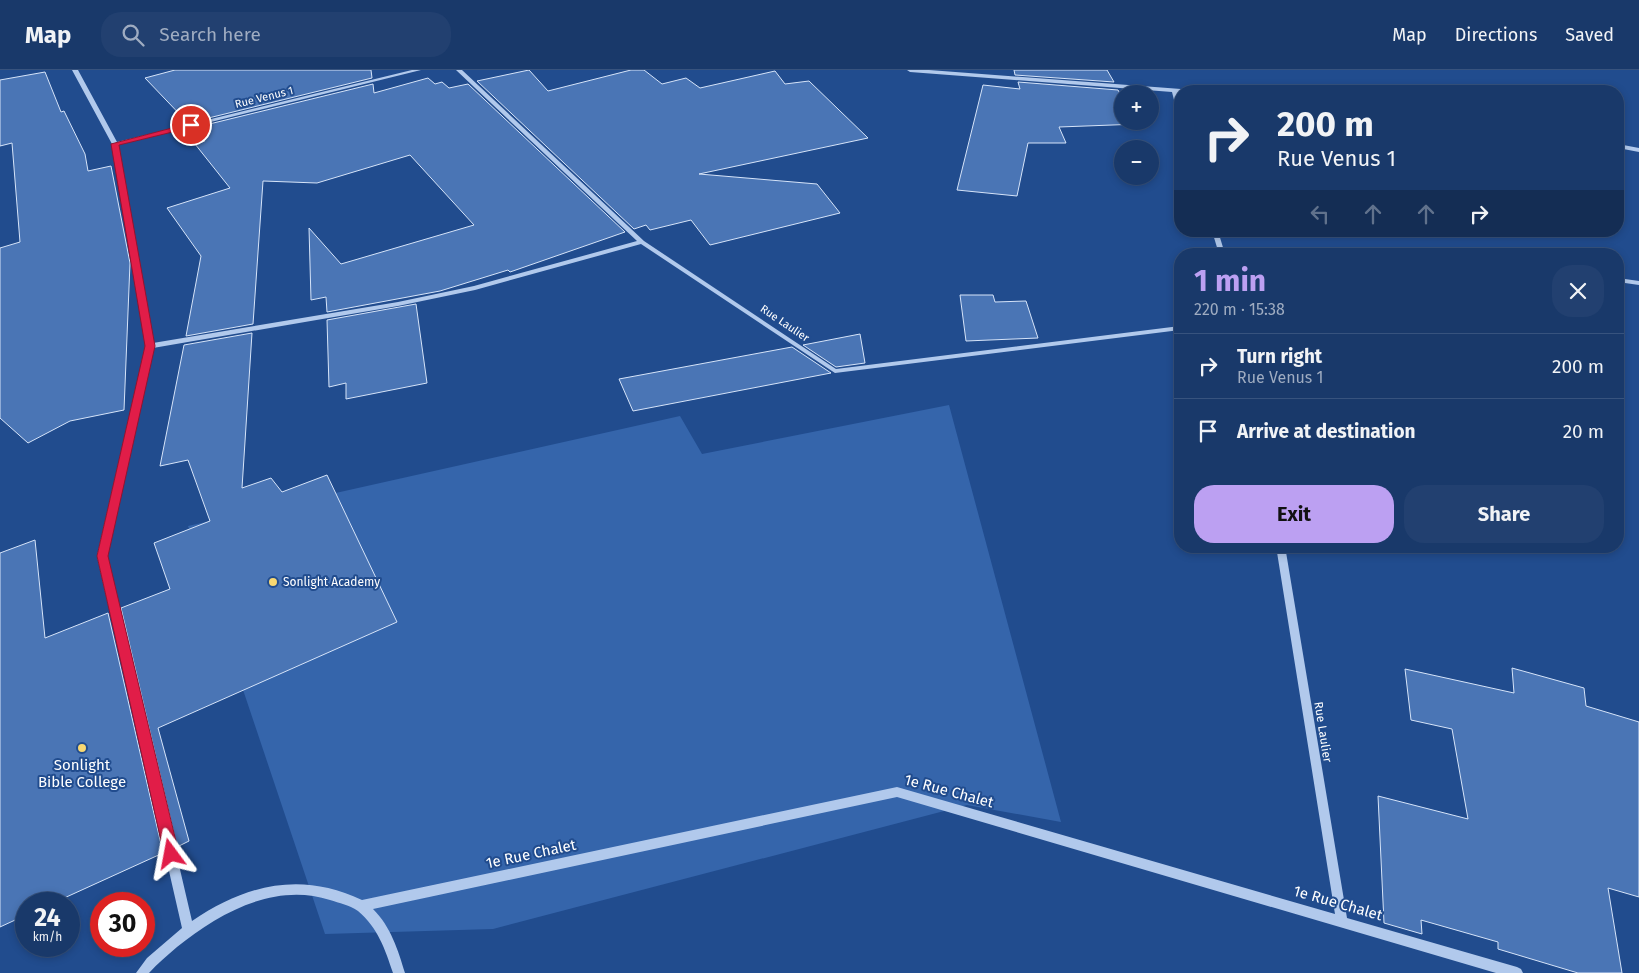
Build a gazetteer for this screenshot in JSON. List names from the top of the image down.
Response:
{
  "streets": {
    "street": ["Rue Venus 1", "Rue Laulier", "1e Rue Chalet"]
  },
  "crossings": [
    ["Rue Laulier", "1e Rue Chalet"]
  ],
  "places": ["Sonlight Academy", "Sonlight Bible College"],
  "page": {
    "header": "Map",
    "search": "Search here",
    "nav": ["Map", "Directions", "Saved"],
    "map_buttons": ["+", "−"],
    "turn": ["200 m", "Rue Venus 1"],
    "heading": ["1 min", "220 m · 15:38"],
    "list": [
      {
        "name": "Turn right",
        "note": "Rue Venus 1",
        "value": "200 m"
      },
      {
        "name": "Arrive at destination",
        "value": "20 m"
      }
    ],
    "buttons": ["Exit", "Share"],
    "speed": "24 km/h",
    "limit": "30"
  }
}
